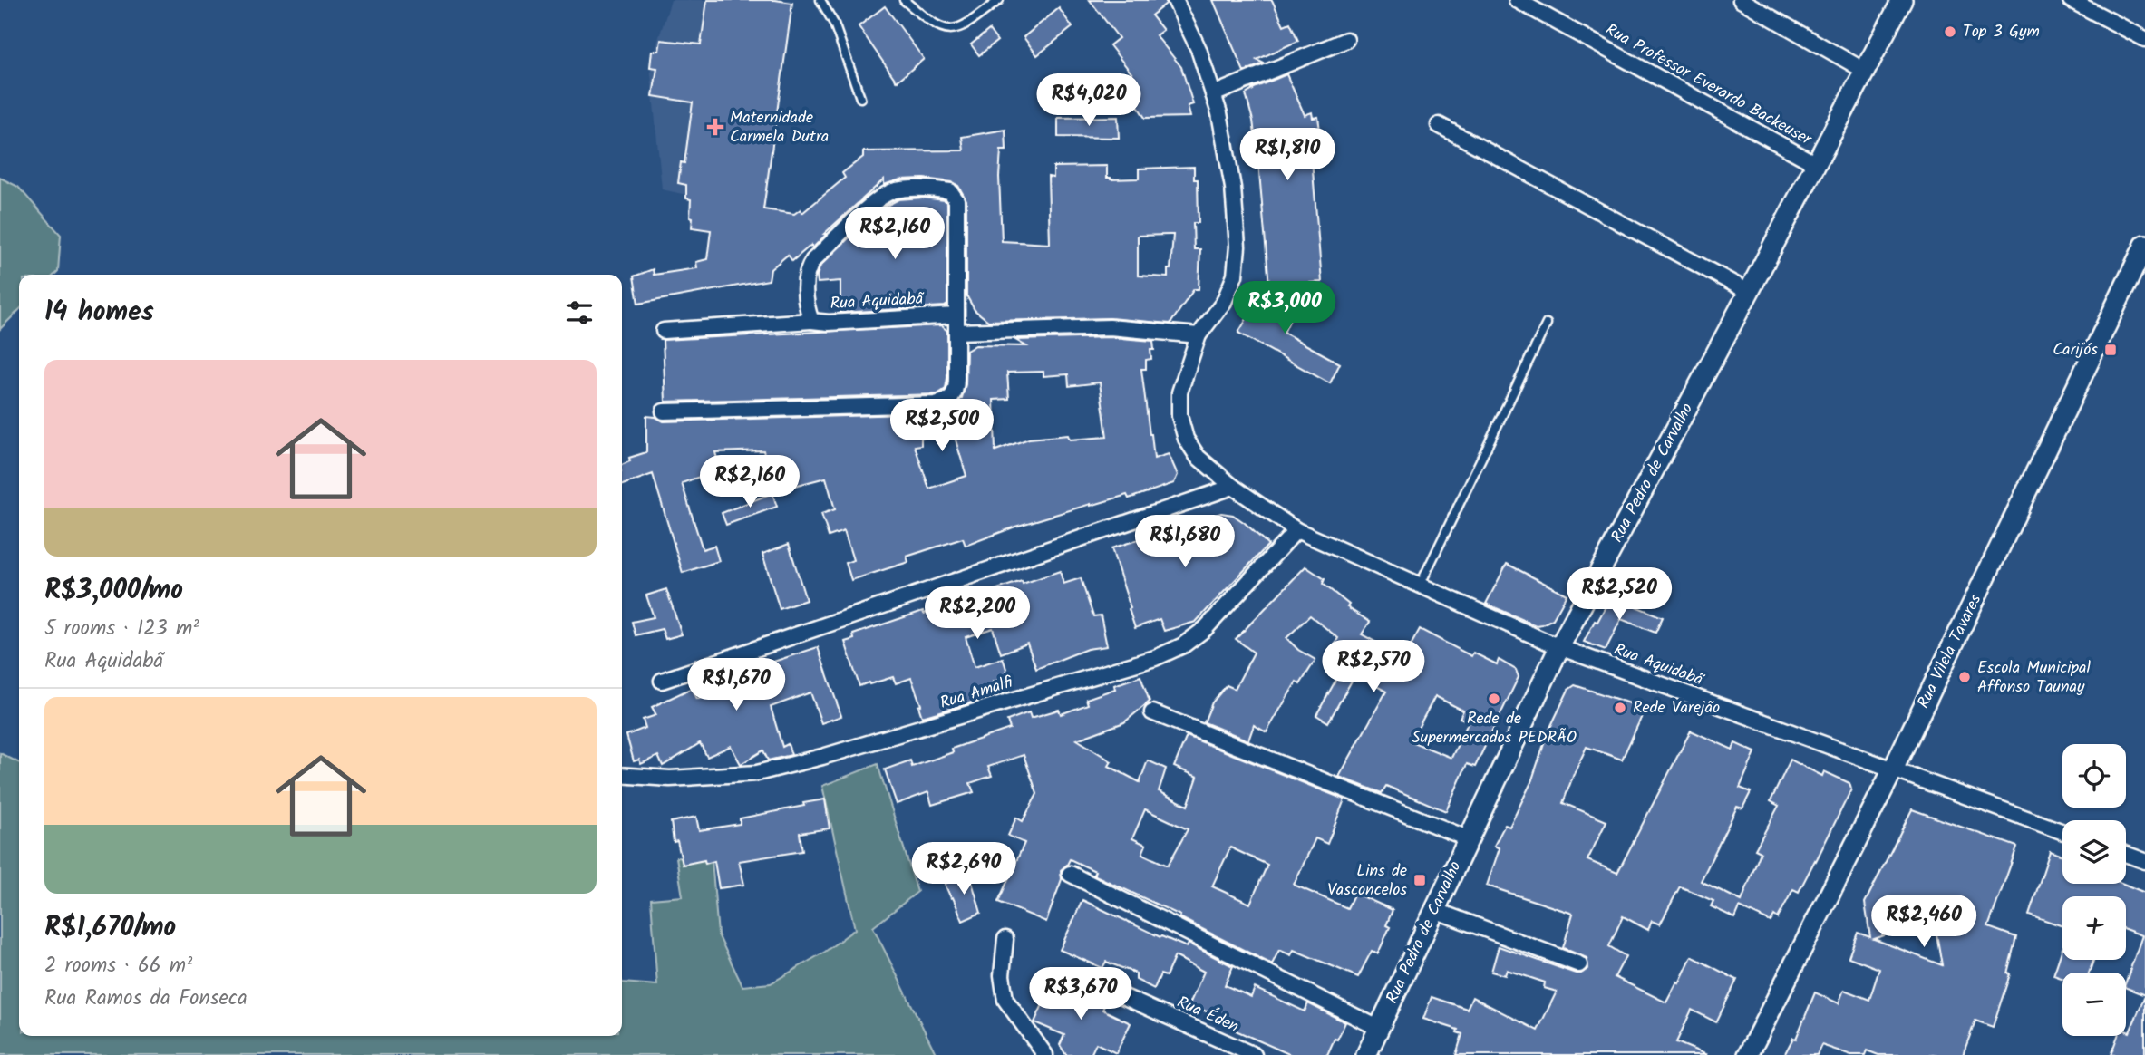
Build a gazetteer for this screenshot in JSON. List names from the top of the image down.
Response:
{
  "streets": {
    "street": [
      "Rua Professor Everardo Backeuser",
      "Rua Aquidabã",
      "Rua Pedro de Carvalho",
      "Rua Vilela Tavares",
      "Rua Amalfi",
      "Rua Éden"
    ]
  },
  "crossings": [
    ["Rua Professor Everardo Backeuser", "Rua Pedro de Carvalho"],
    ["Rua Aquidabã", "Rua Pedro de Carvalho"],
    ["Rua Aquidabã", "Rua Vilela Tavares"],
    ["Rua Aquidabã", "Rua Amalfi"]
  ],
  "places": {
    "other": [
      "Top 3 Gym",
      "Escola Municipal Affonso Taunay",
      "Rede de Supermercados PEDRÃO",
      "Rede Varejão"
    ],
    "health": ["Maternidade Carmela Dutra"],
    "transit": ["Carijós", "Lins de Vasconcelos"]
  },
  "page": {
    "price": [
      "R$4,020",
      "R$1,810",
      "R$2,160",
      "R$3,000",
      "R$2,500",
      "R$2,160",
      "R$1,680",
      "R$2,520",
      "R$2,200",
      "R$2,570",
      "R$1,670",
      "R$2,690",
      "R$2,460",
      "R$3,670"
    ],
    "heading": "14 homes",
    "list": [
      {
        "name": "R$3,000/mo",
        "note": "5 rooms · 123 m² · Rua Aquidabã"
      },
      {
        "name": "R$1,670/mo",
        "note": "2 rooms · 66 m² · Rua Ramos da Fonseca"
      }
    ],
    "map_buttons": ["+", "−"]
  }
}
